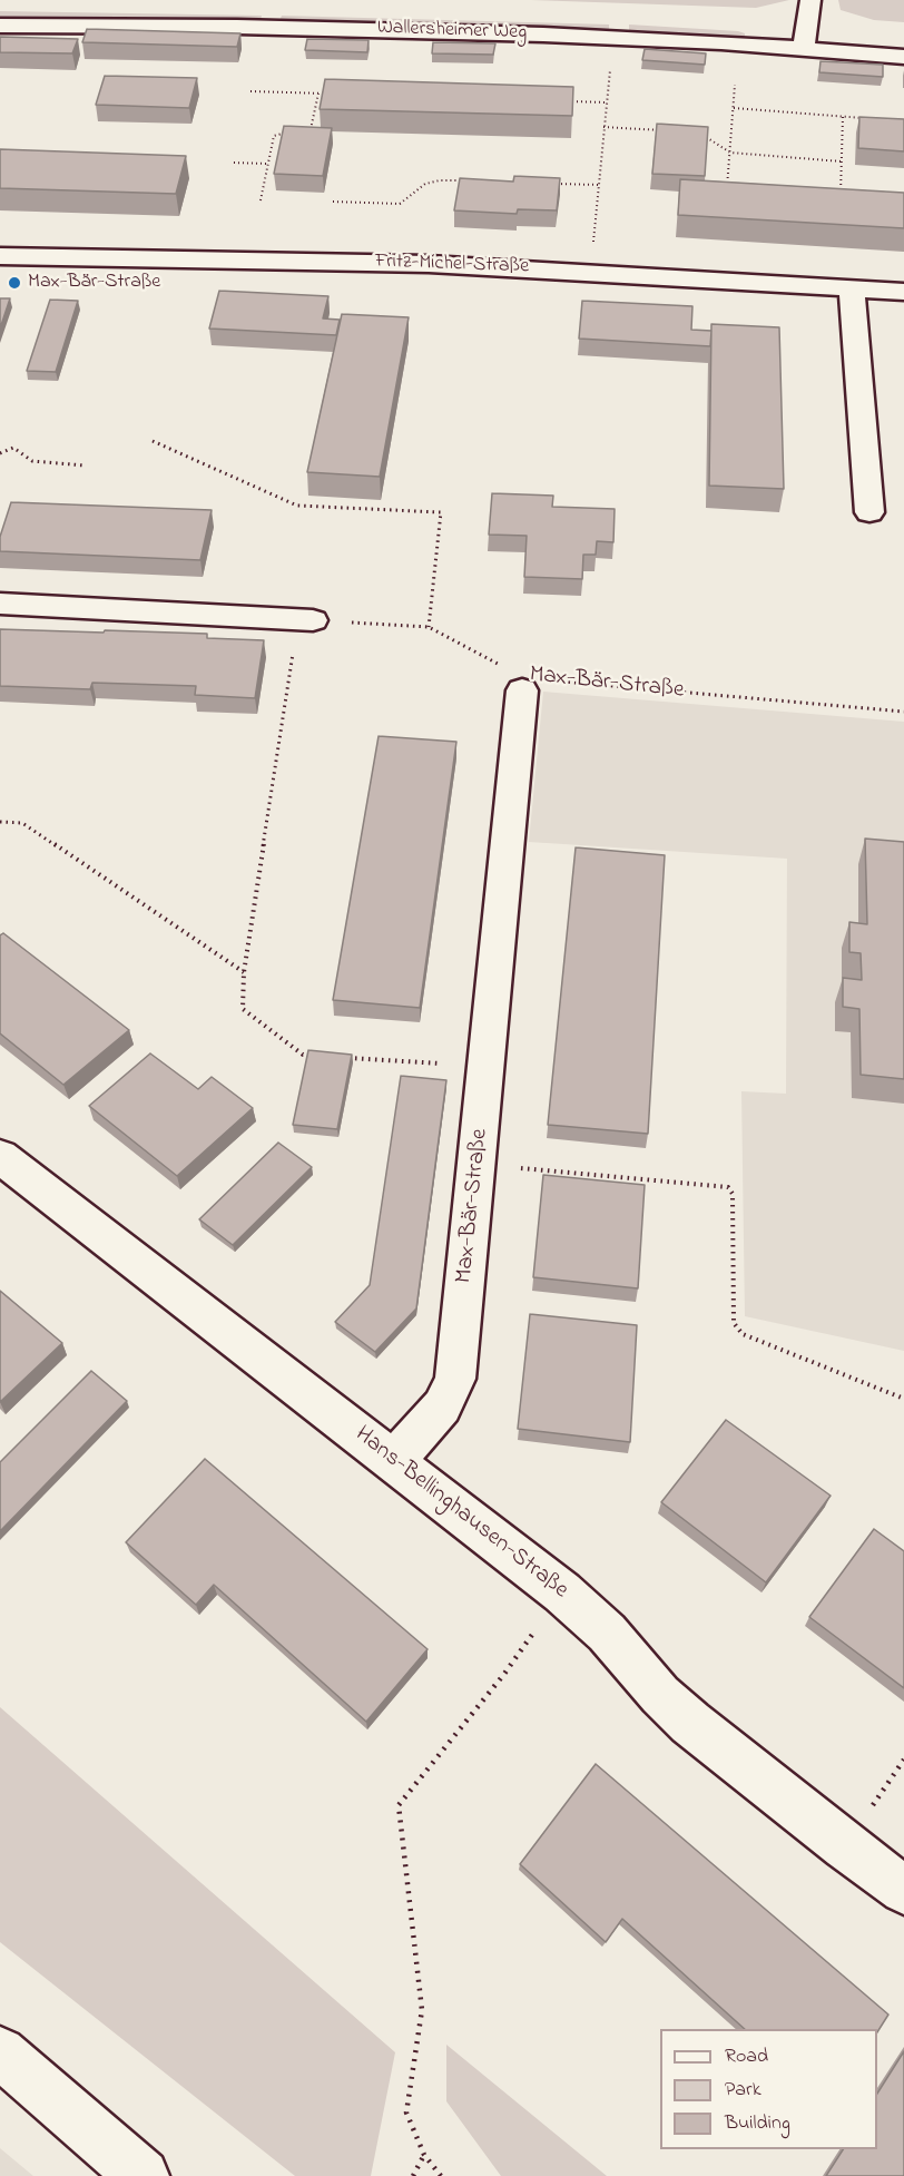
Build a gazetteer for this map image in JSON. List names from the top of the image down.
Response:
{
  "streets": {
    "street": [
      "Wallersheimer Weg",
      "Fritz-Michel-Straße",
      "Max-Bär-Straße",
      "Hans-Bellinghausen-Straße"
    ]
  },
  "crossings": [
    ["Max-Bär-Straße", "Hans-Bellinghausen-Straße"]
  ],
  "places": ["Max-Bär-Straße"],
  "legend": ["Road", "Park", "Building"]
}
